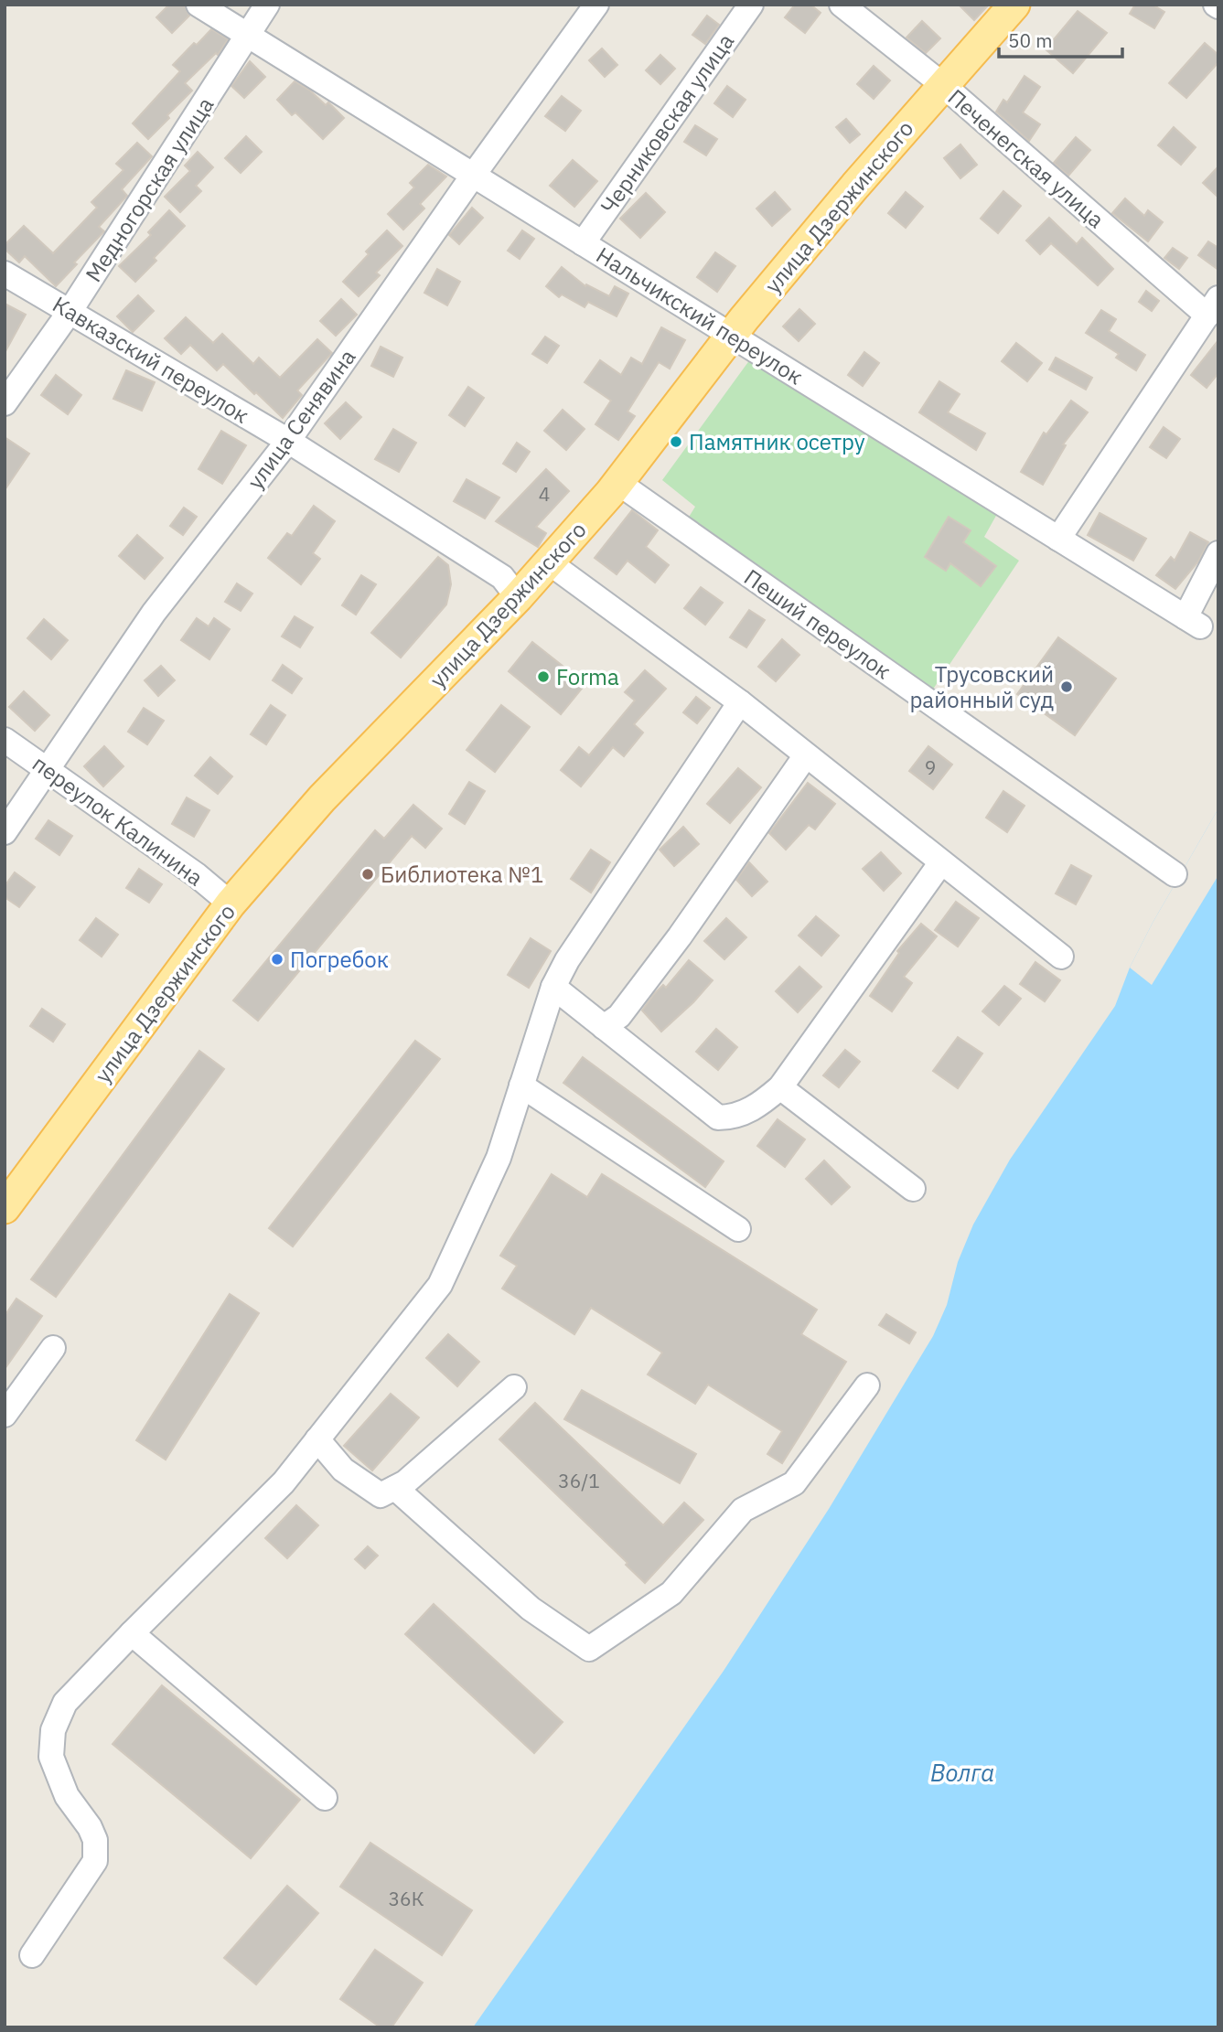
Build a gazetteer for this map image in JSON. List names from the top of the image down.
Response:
{
  "streets": {
    "main road": ["улица Дзержинского"],
    "street": [
      "Черниковская улица",
      "Печенегская улица",
      "Медногорская улица",
      "Нальчикский переулок",
      "Кавказский переулок",
      "улица Сенявина",
      "Пеший переулок",
      "переулок Калинина"
    ]
  },
  "crossings": [
    ["Черниковская улица", "Нальчикский переулок"],
    ["Печенегская улица", "улица Дзержинского"],
    ["Медногорская улица", "Нальчикский переулок"],
    ["Медногорская улица", "Кавказский переулок"],
    ["улица Дзержинского", "Нальчикский переулок"],
    ["улица Дзержинского", "Кавказский переулок"],
    ["улица Дзержинского", "Пеший переулок"],
    ["улица Дзержинского", "переулок Калинина"],
    ["Нальчикский переулок", "улица Сенявина"],
    ["Кавказский переулок", "улица Сенявина"],
    ["улица Сенявина", "переулок Калинина"]
  ],
  "water": ["Волга"],
  "places": [
    "Памятник осетру",
    "Forma",
    "Трусовский районный суд",
    "Библиотека №1",
    "Погребок"
  ],
  "house_numbers": [
    "4",
    "9",
    "36/1",
    "36К"
  ],
  "scale_bar": "50 m"
}
